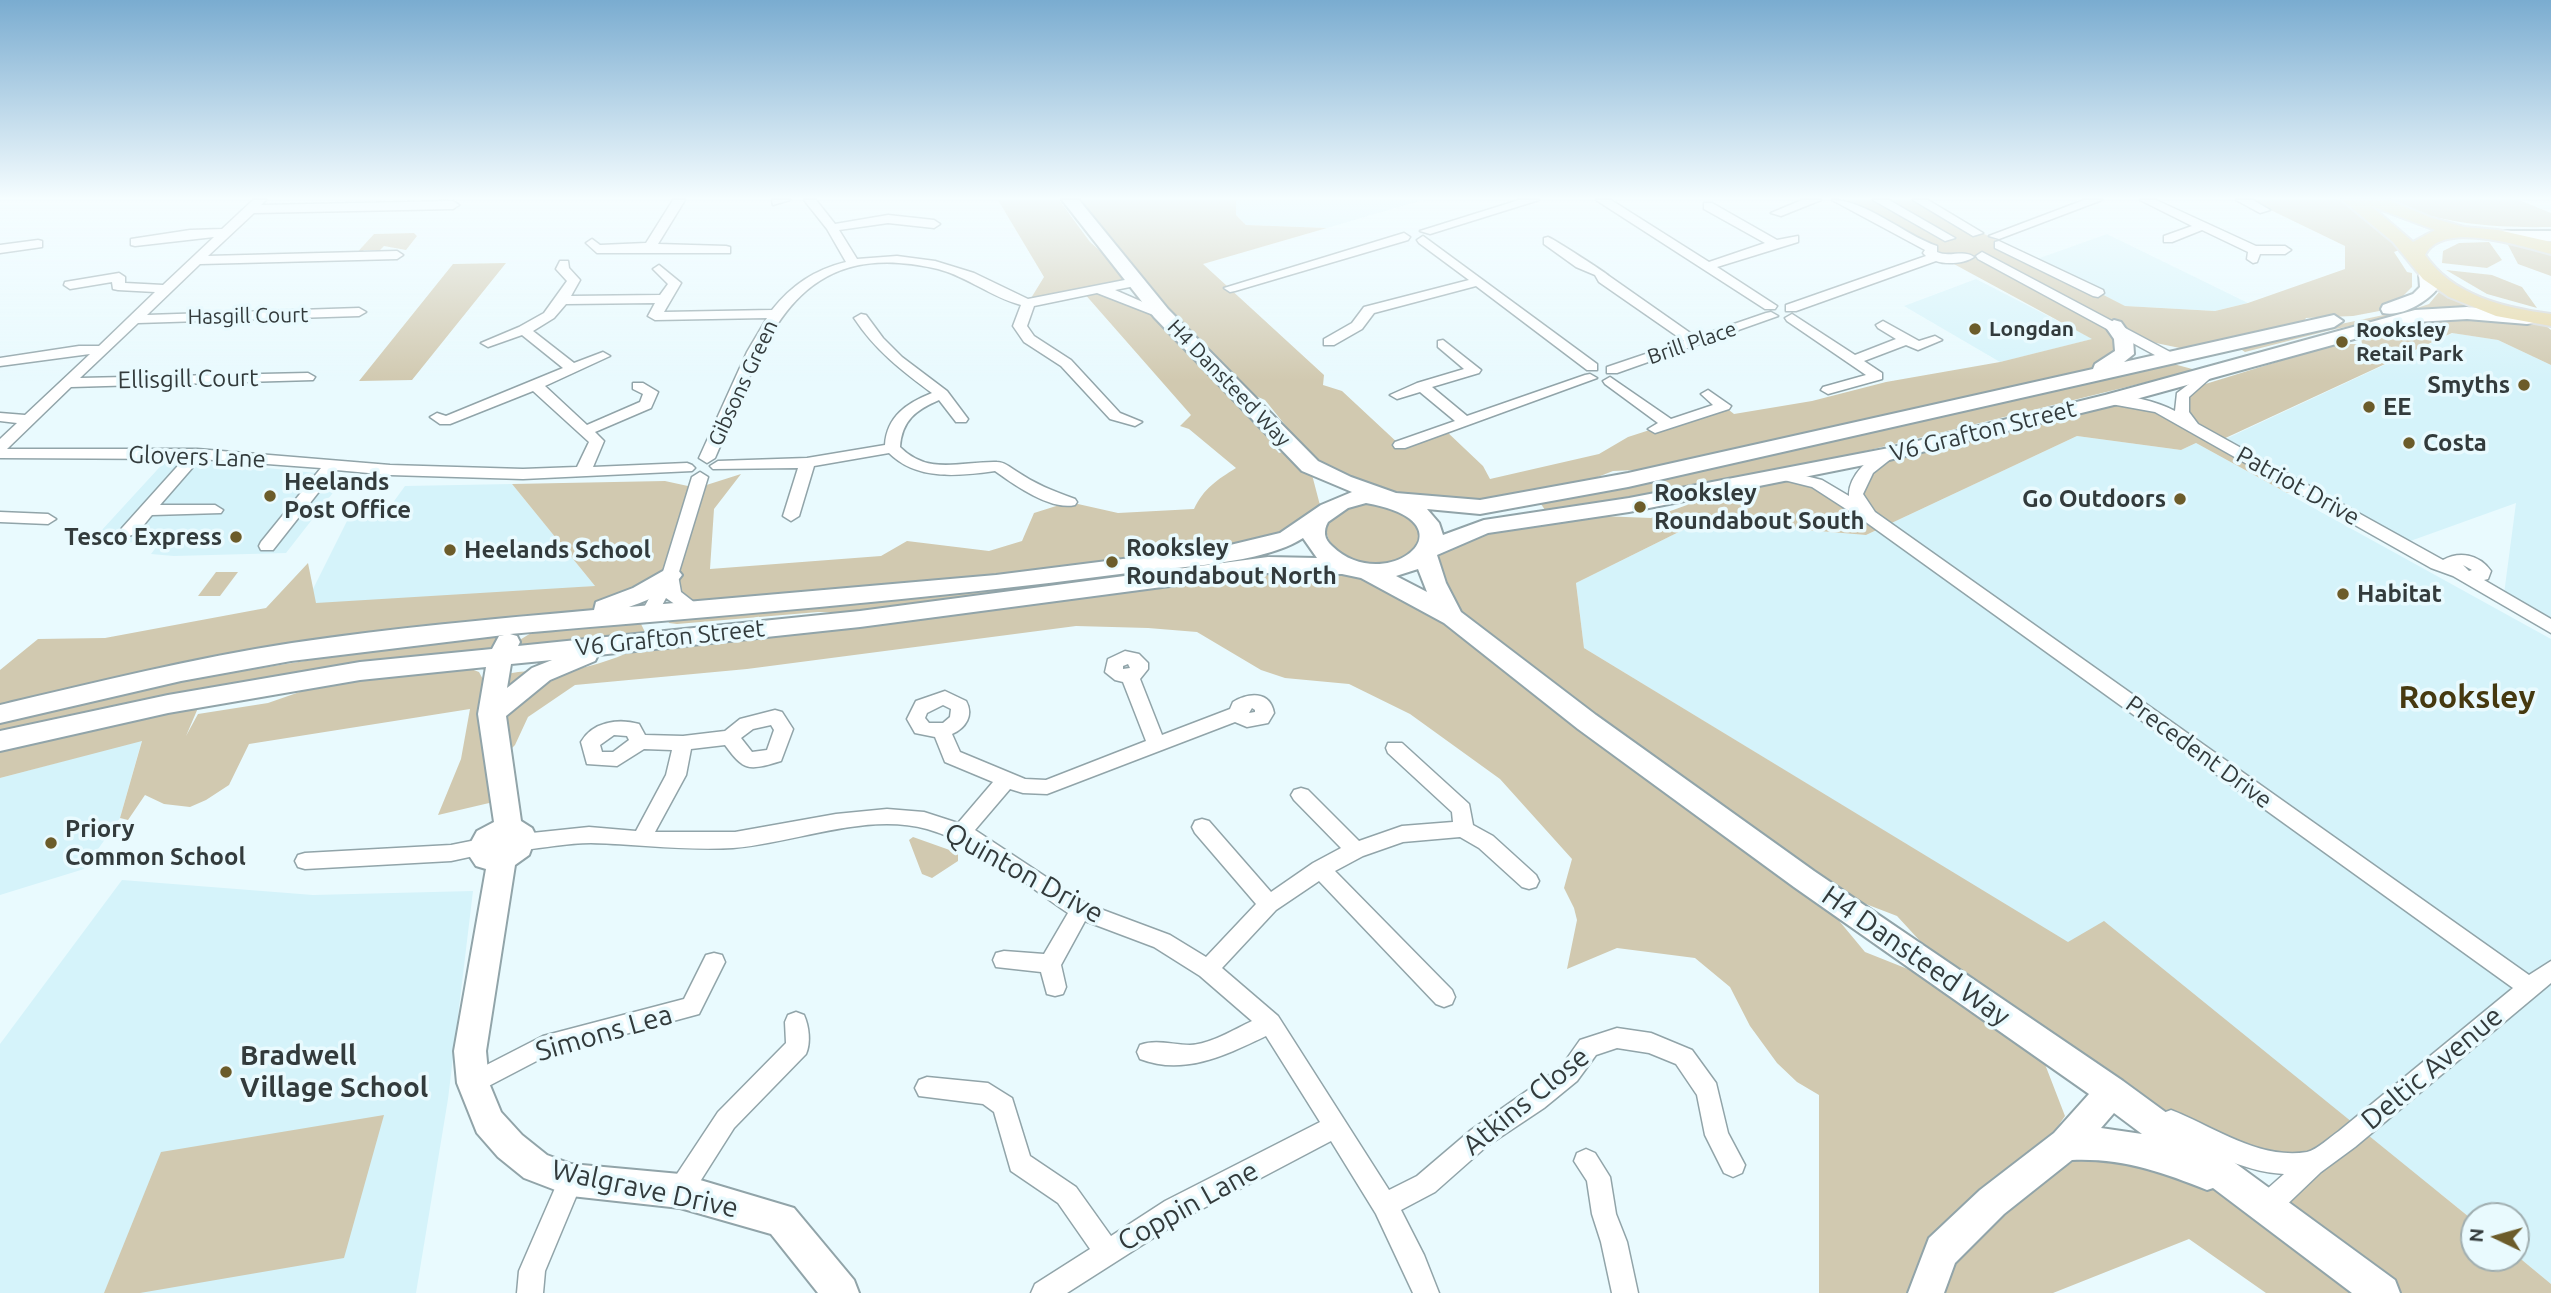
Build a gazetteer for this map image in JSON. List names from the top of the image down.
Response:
{
  "streets": {
    "street": [
      "Hasgill Court",
      "Brill Place",
      "Ellisgill Court",
      "Gibsons Green",
      "H4 Dansteed Way",
      "V6 Grafton Street",
      "Glovers Lane",
      "Patriot Drive",
      "Precedent Drive",
      "Quinton Drive",
      "Simons Lea",
      "Deltic Avenue",
      "Atkins Close",
      "Walgrave Drive",
      "Coppin Lane"
    ]
  },
  "crossings": [
    ["Gibsons Green", "V6 Grafton Street"],
    ["Gibsons Green", "Glovers Lane"],
    ["H4 Dansteed Way", "V6 Grafton Street"],
    ["H4 Dansteed Way", "Deltic Avenue"],
    ["V6 Grafton Street", "Patriot Drive"],
    ["V6 Grafton Street", "Precedent Drive"],
    ["V6 Grafton Street", "Walgrave Drive"],
    ["Precedent Drive", "Deltic Avenue"],
    ["Quinton Drive", "Atkins Close"],
    ["Quinton Drive", "Walgrave Drive"],
    ["Quinton Drive", "Coppin Lane"],
    ["Simons Lea", "Walgrave Drive"]
  ],
  "districts": ["Rooksley"],
  "places": [
    "Longdan",
    "Rooksley Retail Park",
    "Smyths",
    "EE",
    "Costa",
    "Heelands Post Office",
    "Go Outdoors",
    "Rooksley Roundabout South",
    "Tesco Express",
    "Heelands School",
    "Rooksley Roundabout North",
    "Habitat",
    "Priory Common School",
    "Bradwell Village School"
  ],
  "north": "left"
}
